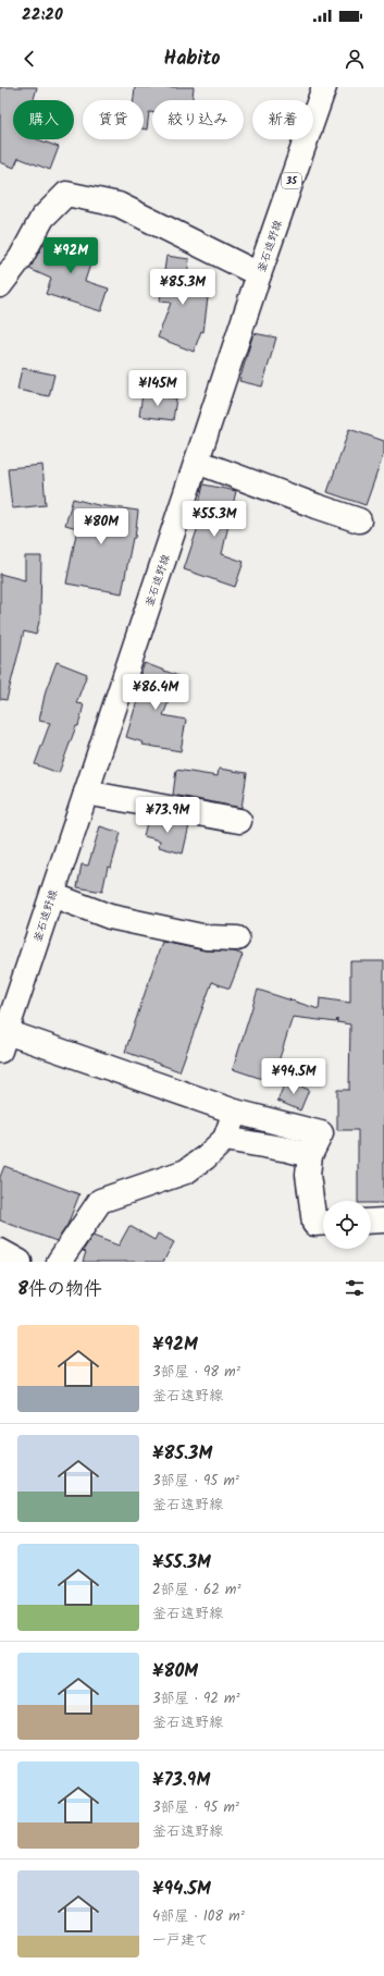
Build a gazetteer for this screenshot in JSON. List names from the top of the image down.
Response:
{
  "streets": {
    "street": ["35", "釜石遠野線"]
  },
  "page": {
    "status": "22:20",
    "header": "Habito",
    "chip": [
      "購入",
      "賃貸",
      "絞り込み",
      "新着"
    ],
    "price": [
      "¥92M",
      "¥85.3M",
      "¥145M",
      "¥55.3M",
      "¥80M",
      "¥86.4M",
      "¥73.9M",
      "¥94.5M"
    ],
    "heading": "8件の物件",
    "list": [
      {
        "name": "¥92M",
        "note": "3部屋 · 98 m² · 釜石遠野線"
      },
      {
        "name": "¥85.3M",
        "note": "3部屋 · 95 m² · 釜石遠野線"
      },
      {
        "name": "¥55.3M",
        "note": "2部屋 · 62 m² · 釜石遠野線"
      },
      {
        "name": "¥80M",
        "note": "3部屋 · 92 m² · 釜石遠野線"
      },
      {
        "name": "¥73.9M",
        "note": "3部屋 · 95 m² · 釜石遠野線"
      },
      {
        "name": "¥94.5M",
        "note": "4部屋 · 108 m² · 一戸建て"
      }
    ]
  }
}
